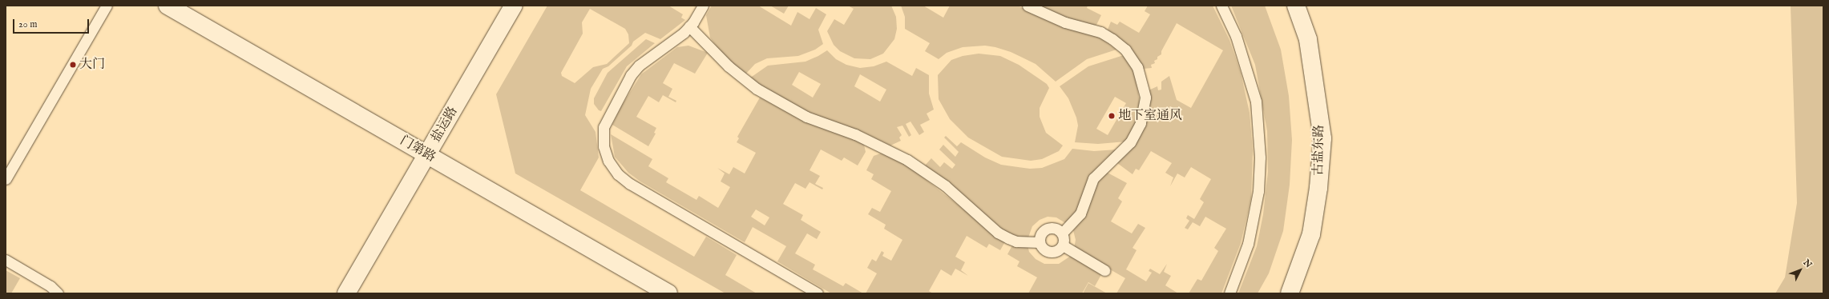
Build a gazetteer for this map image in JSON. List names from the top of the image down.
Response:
{
  "streets": {
    "street": ["盐运路", "门第路", "古盐东路"]
  },
  "crossings": [
    ["盐运路", "门第路"]
  ],
  "places": ["大门", "地下室通风"],
  "scale_bar": "20 m",
  "north": "top right"
}
